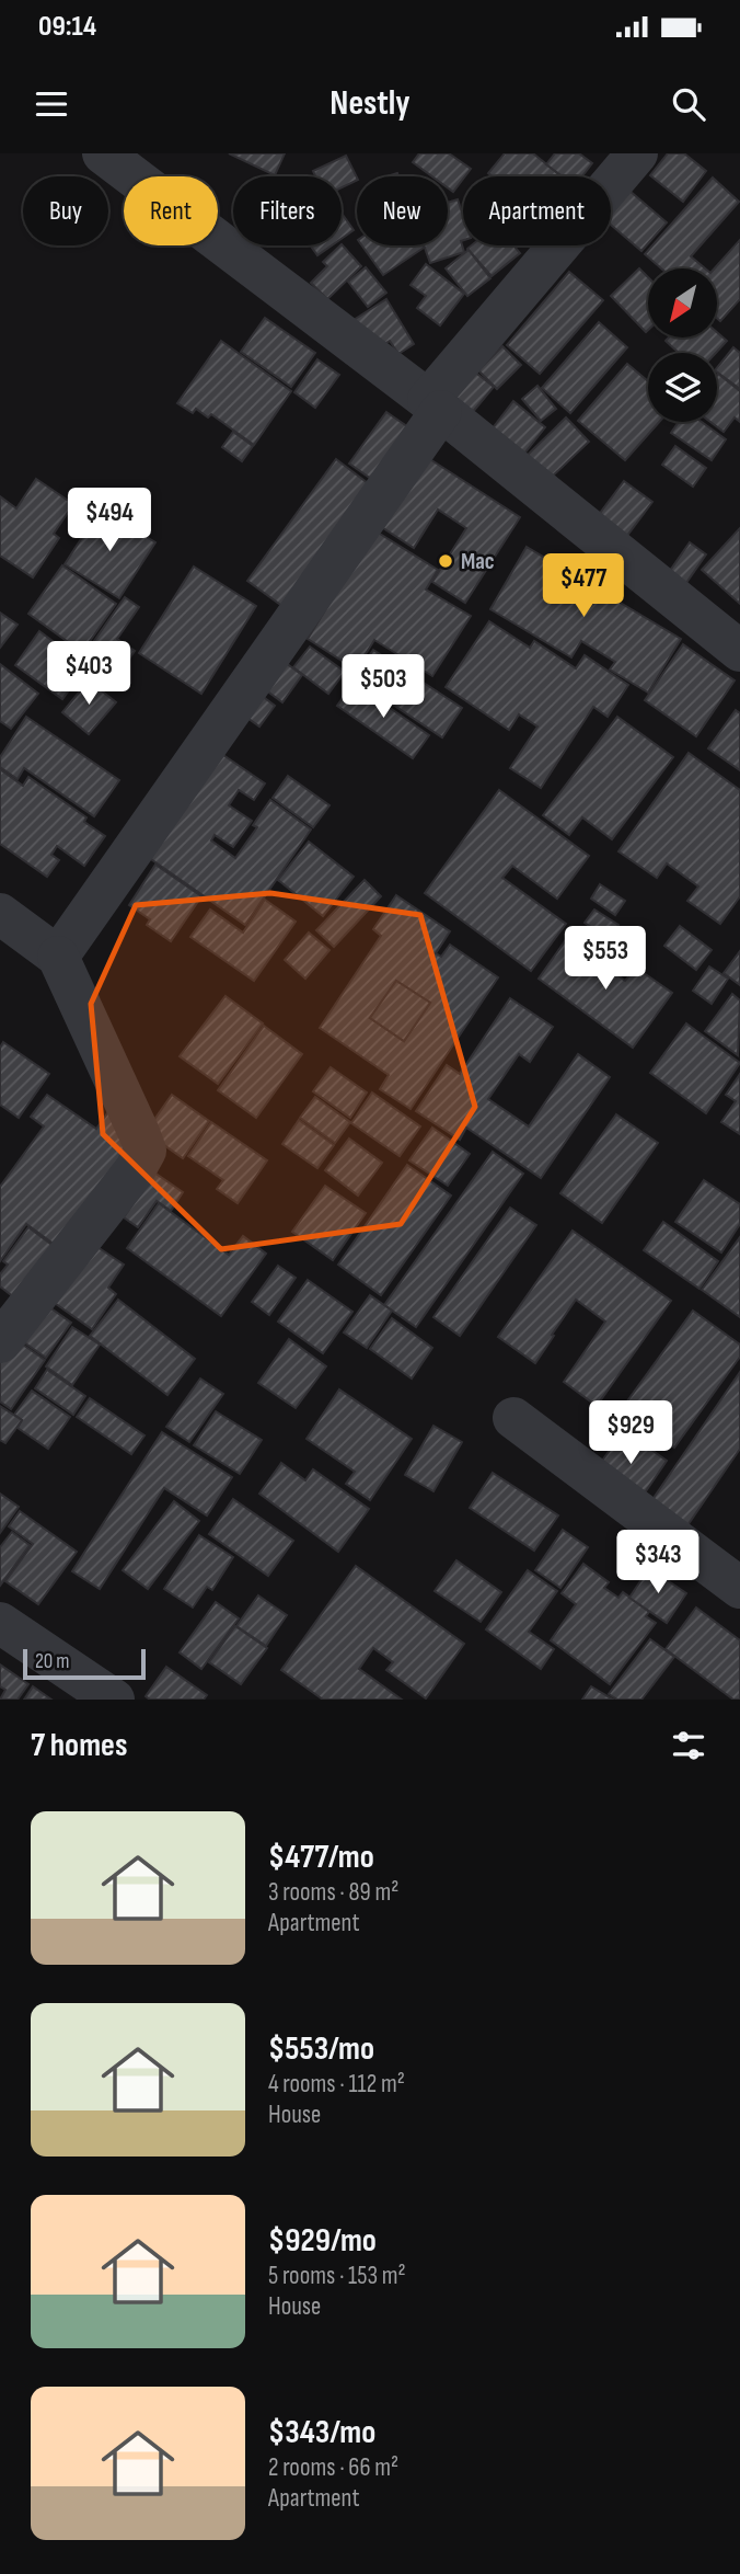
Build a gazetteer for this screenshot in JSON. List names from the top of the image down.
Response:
{
  "places": ["Mac"],
  "scale_bar": "20 m",
  "north": "bottom left",
  "page": {
    "status": "09:14",
    "header": "Nestly",
    "chip": [
      "Buy",
      "Rent",
      "Filters",
      "New",
      "Apartment"
    ],
    "price": [
      "$494",
      "$477",
      "$403",
      "$503",
      "$553",
      "$929",
      "$343"
    ],
    "scale": "20 m",
    "heading": "7 homes",
    "list": [
      {
        "name": "$477/mo",
        "note": "3 rooms · 89 m² · Apartment"
      },
      {
        "name": "$553/mo",
        "note": "4 rooms · 112 m² · House"
      },
      {
        "name": "$929/mo",
        "note": "5 rooms · 153 m² · House"
      },
      {
        "name": "$343/mo",
        "note": "2 rooms · 66 m² · Apartment"
      }
    ]
  }
}
